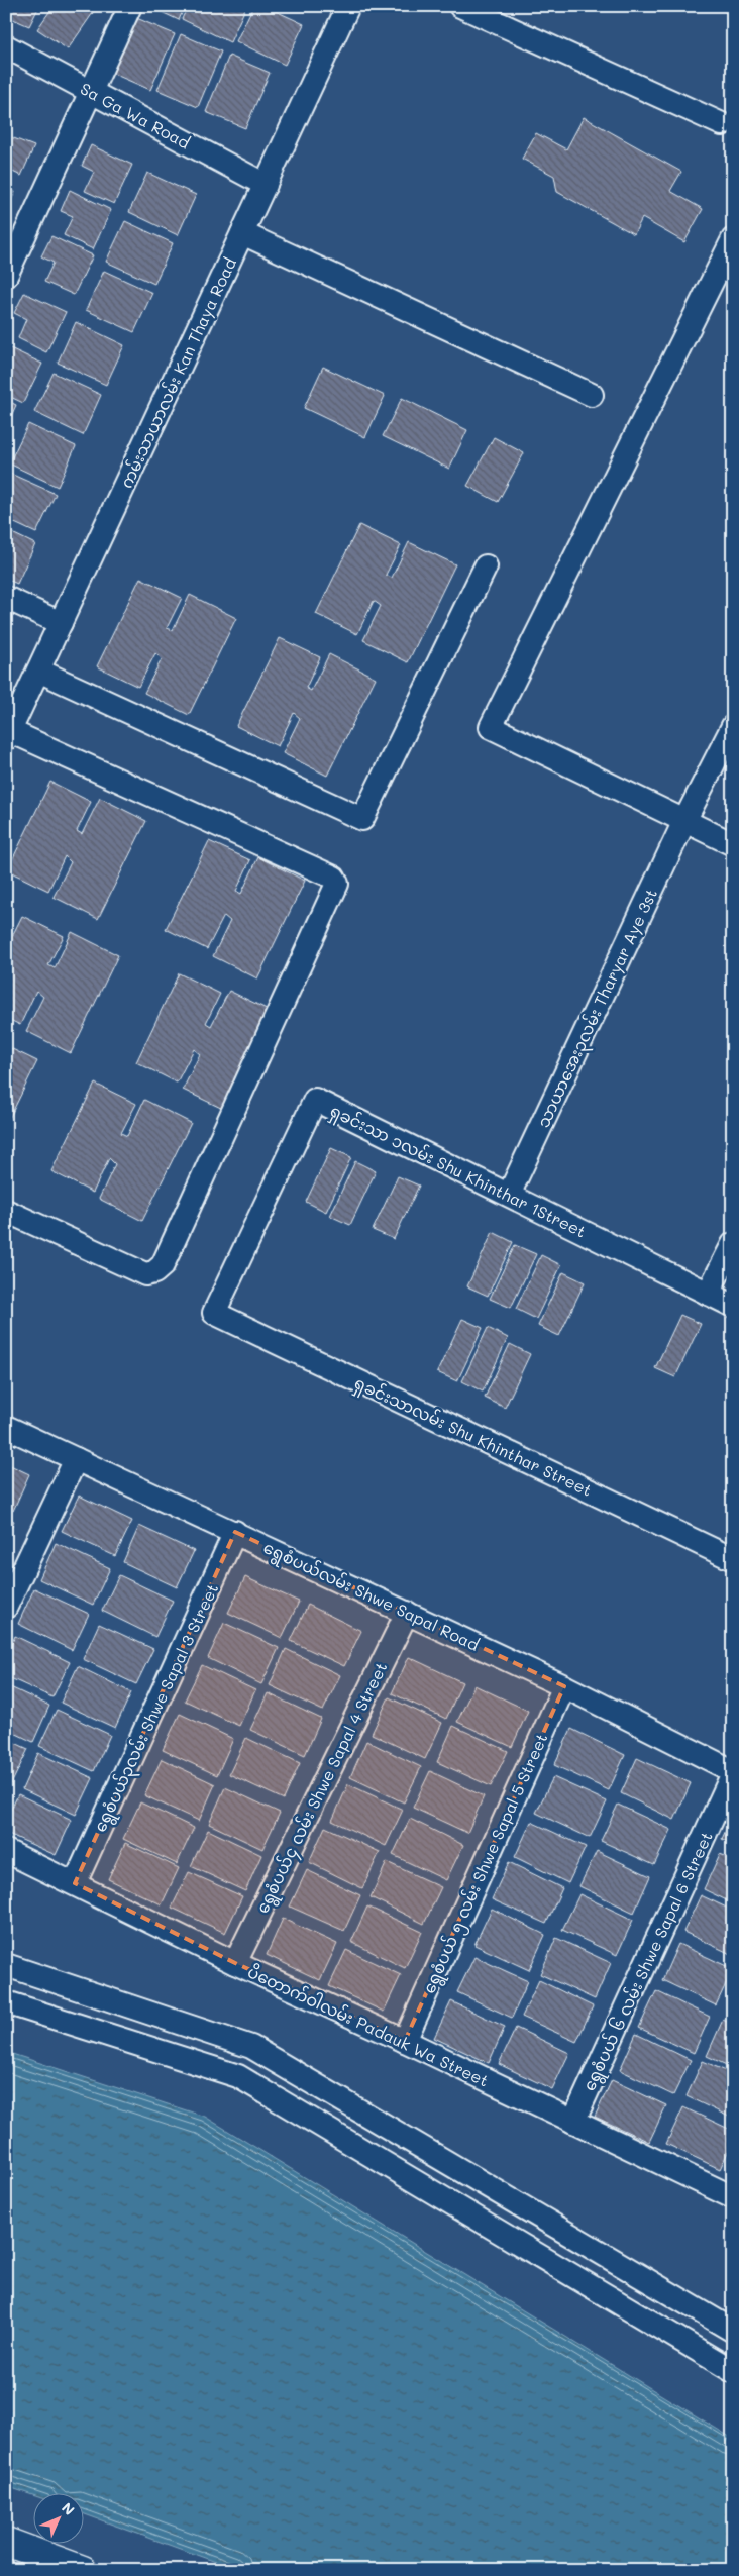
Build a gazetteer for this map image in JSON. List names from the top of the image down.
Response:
{
  "streets": {
    "street": [
      "Sa Ga Wa Road",
      "ကမ်းသာယာလမ်း Kan Thaya Road",
      "သာယာအေး၃လမ်း Tharyar Aye 3st",
      "ရှခင်းသာ ၁လမ်း Shu Khinthar 1Street",
      "ရှခင်းသာလမ်း Shu Khinthar Street",
      "ရွေစံပယ်လမ်း Shwe Sapal Road",
      "ရွေစံပယ်၃လမ်း Shwe Sapal 3 Street",
      "ရွေစံပယ်၄ လမ်း Shwe Sapal 4 Street",
      "ရွေစံပယ် ၅ လမ်း Shwe Sapal 5 Street",
      "ရွေစံပယ် ၆ လမ်း Shwe Sapal 6 Street",
      "ပိတောက်ဝါလမ်း Padauk Wa Street"
    ]
  },
  "crossings": [
    ["Sa Ga Wa Road", "ကမ်းသာယာလမ်း Kan Thaya Road"],
    ["သာယာအေး၃လမ်း Tharyar Aye 3st", "ရှခင်းသာ ၁လမ်း Shu Khinthar 1Street"],
    ["ရှခင်းသာ ၁လမ်း Shu Khinthar 1Street", "ရှခင်းသာလမ်း Shu Khinthar Street"],
    ["ရွေစံပယ်လမ်း Shwe Sapal Road", "ရွေစံပယ်၃လမ်း Shwe Sapal 3 Street"],
    ["ရွေစံပယ်လမ်း Shwe Sapal Road", "ရွေစံပယ်၄ လမ်း Shwe Sapal 4 Street"],
    ["ရွေစံပယ်လမ်း Shwe Sapal Road", "ရွေစံပယ် ၅ လမ်း Shwe Sapal 5 Street"],
    ["ရွေစံပယ်လမ်း Shwe Sapal Road", "ရွေစံပယ် ၆ လမ်း Shwe Sapal 6 Street"],
    ["ရွေစံပယ်၃လမ်း Shwe Sapal 3 Street", "ပိတောက်ဝါလမ်း Padauk Wa Street"],
    ["ရွေစံပယ်၄ လမ်း Shwe Sapal 4 Street", "ပိတောက်ဝါလမ်း Padauk Wa Street"],
    ["ရွေစံပယ် ၅ လမ်း Shwe Sapal 5 Street", "ပိတောက်ဝါလမ်း Padauk Wa Street"],
    ["ရွေစံပယ် ၆ လမ်း Shwe Sapal 6 Street", "ပိတောက်ဝါလမ်း Padauk Wa Street"]
  ],
  "north": "top right"
}
